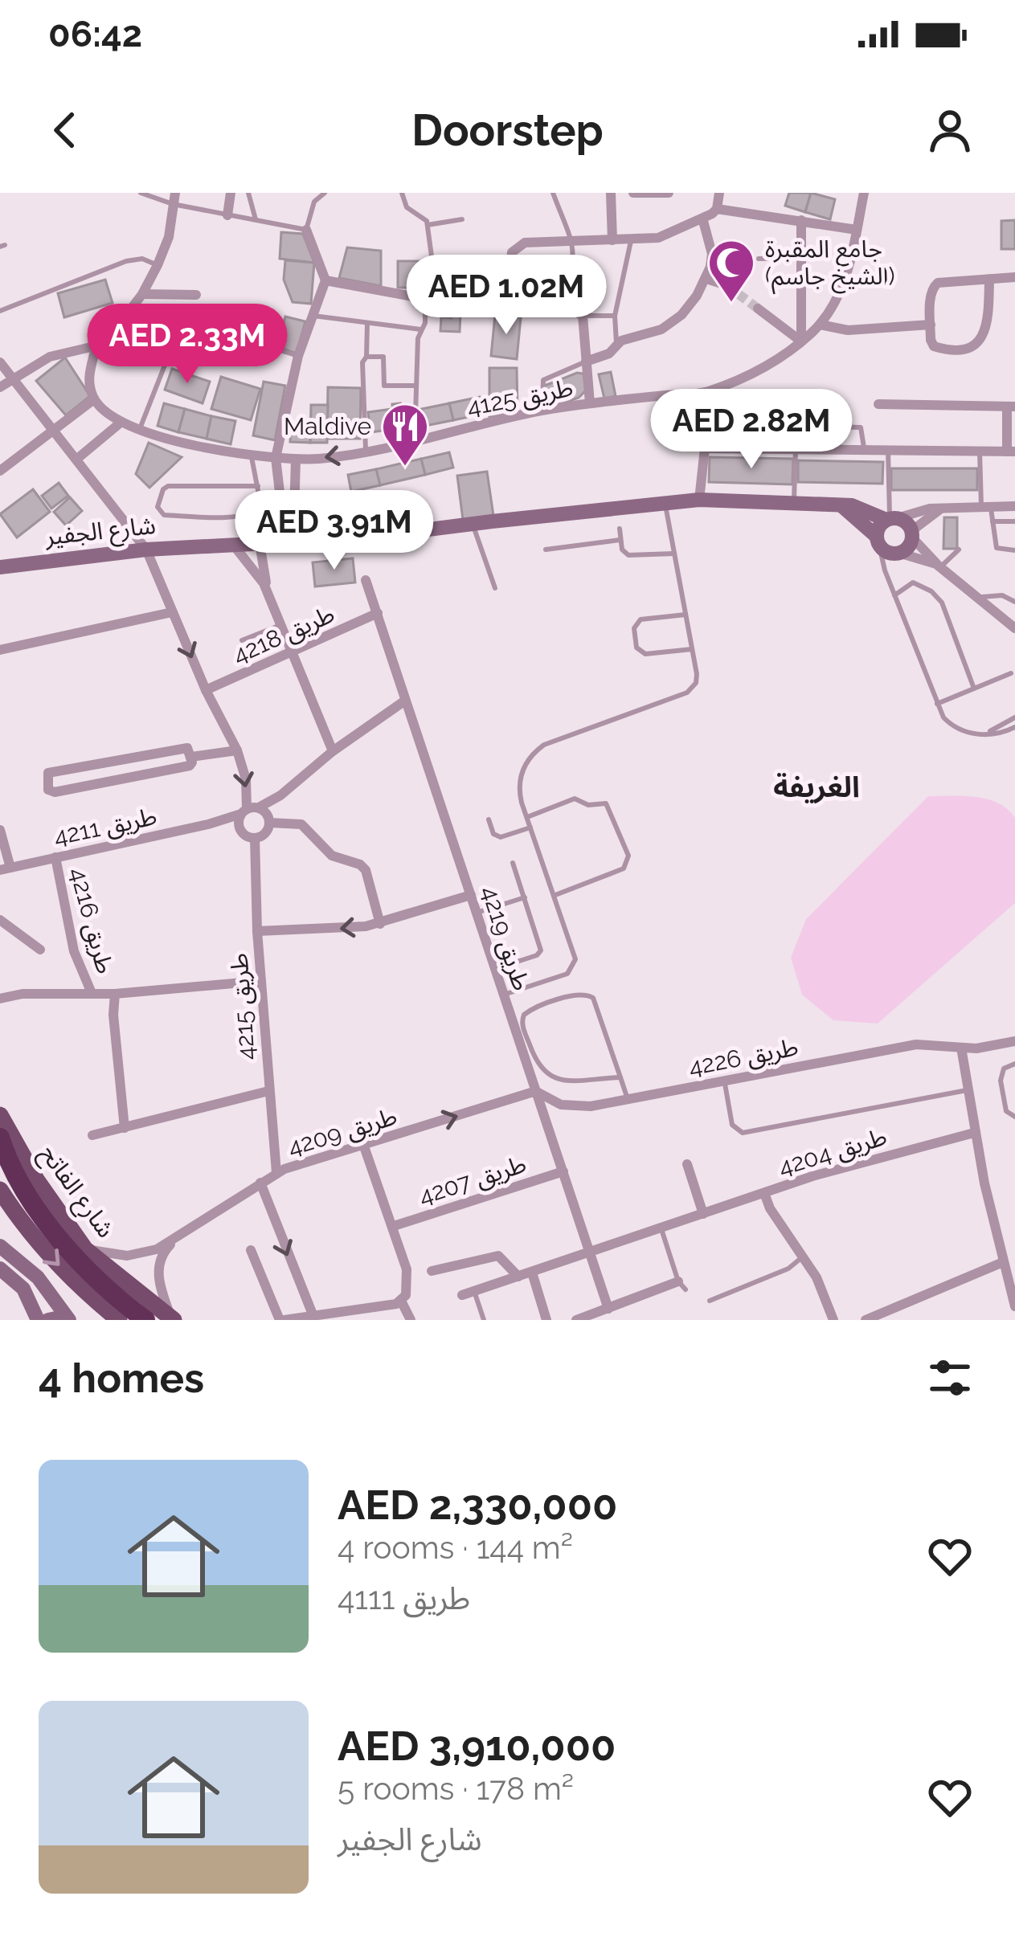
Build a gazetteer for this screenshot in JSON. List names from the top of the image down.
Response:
{
  "streets": {
    "main road": ["شارع الفاتح"],
    "street": [
      "طريق 4125",
      "شارع الجفير",
      "طريق 4218",
      "طريق 4211",
      "طريق 4216",
      "طريق 4219",
      "طريق 4215",
      "طريق 4226",
      "طريق 4209",
      "طريق 4204",
      "طريق 4207"
    ]
  },
  "crossings": [
    ["طريق 4218", "طريق 4219"],
    ["طريق 4211", "طريق 4216"],
    ["طريق 4211", "طريق 4215"],
    ["طريق 4216", "طريق 4215"],
    ["طريق 4219", "طريق 4226"],
    ["طريق 4219", "طريق 4209"],
    ["طريق 4219", "طريق 4204"],
    ["طريق 4219", "طريق 4207"],
    ["طريق 4215", "طريق 4209"],
    ["طريق 4226", "طريق 4209"],
    ["طريق 4209", "طريق 4207"],
    ["طريق 4209", "شارع الفاتح"]
  ],
  "one_way": ["طريق 4209"],
  "districts": ["الغريفة"],
  "places": {
    "mosque": ["جامع المقبرة (الشيخ جاسم)"],
    "restaurant": ["Maldive"]
  },
  "page": {
    "status": "06:42",
    "header": "Doorstep",
    "price": [
      "AED 1.02M",
      "AED 2.33M",
      "AED 2.82M",
      "AED 3.91M"
    ],
    "heading": "4 homes",
    "list": [
      {
        "name": "AED 2,330,000",
        "note": "4 rooms · 144 m² · طريق 4111"
      },
      {
        "name": "AED 3,910,000",
        "note": "5 rooms · 178 m² · شارع الجفير"
      }
    ]
  }
}
